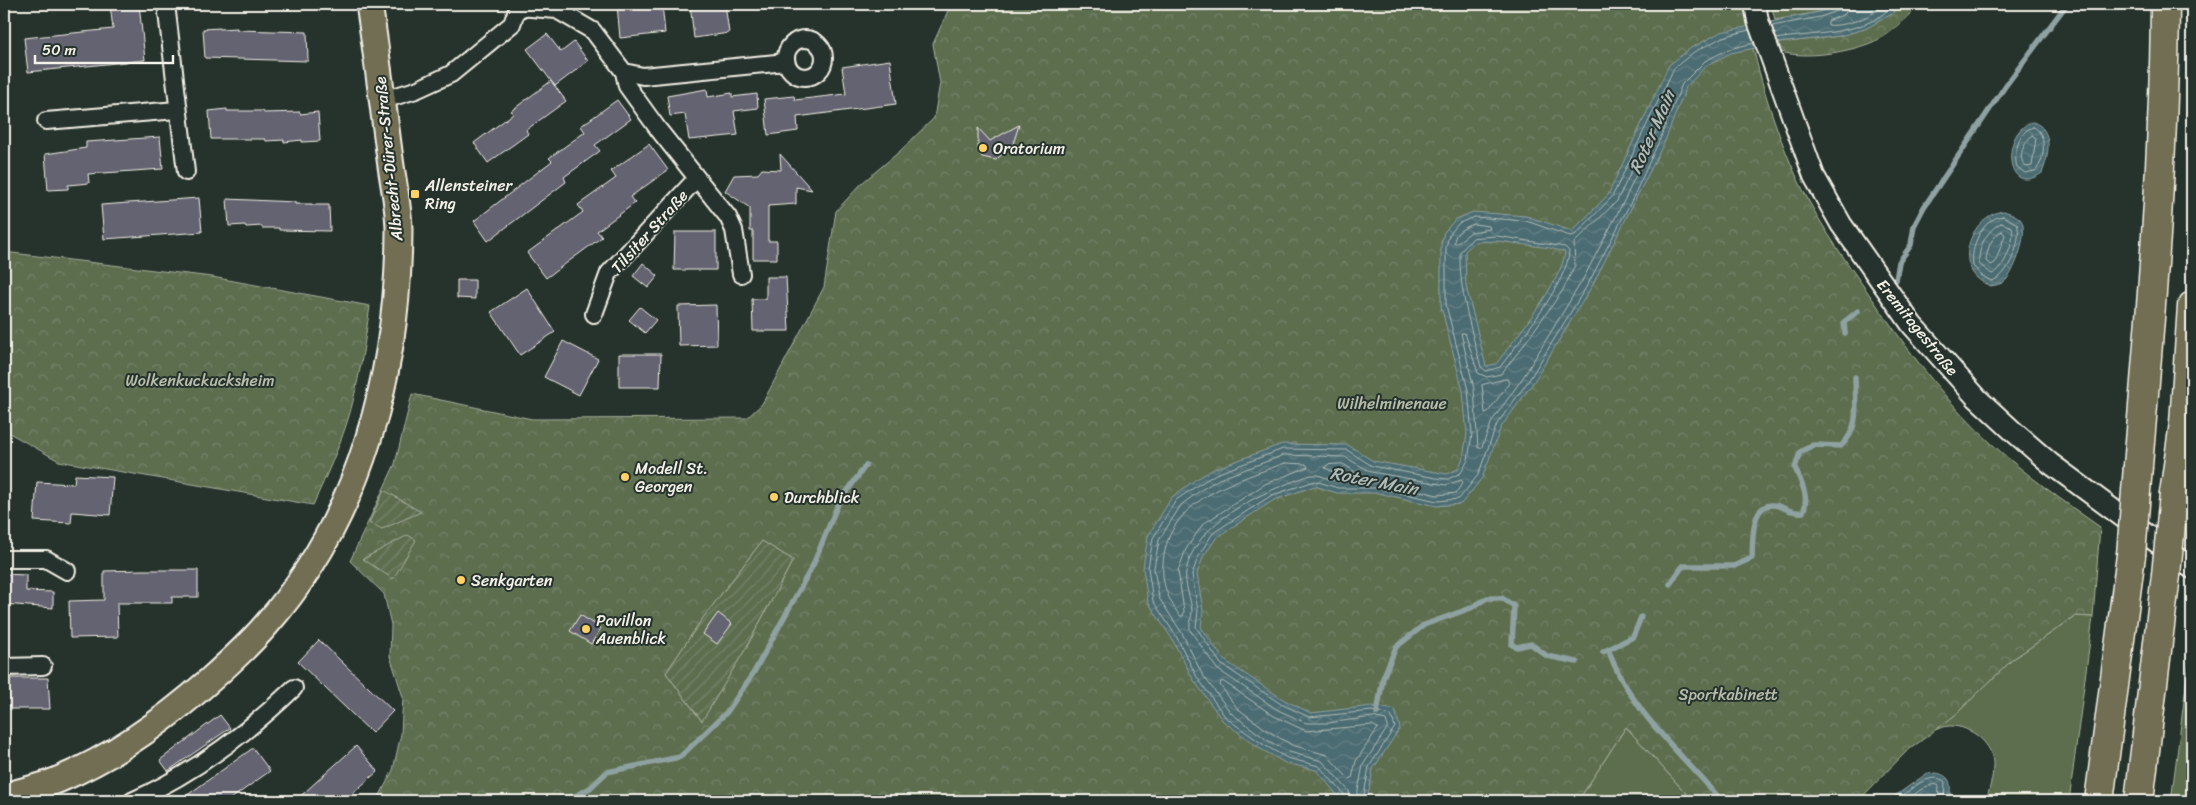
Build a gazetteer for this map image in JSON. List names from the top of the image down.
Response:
{
  "streets": {
    "main road": ["Albrecht-Dürer-Straße"],
    "street": ["Tilsiter Straße", "Eremitagestraße"]
  },
  "water": ["Roter Main"],
  "parks": ["Wolkenkuckucksheim", "Wilhelminenaue", "Sportkabinett"],
  "places": {
    "other": [
      "Oratorium",
      "Modell St. Georgen",
      "Durchblick",
      "Senkgarten",
      "Pavillon Auenblick"
    ],
    "transit": ["Allensteiner Ring"]
  },
  "scale_bar": "50 m"
}
